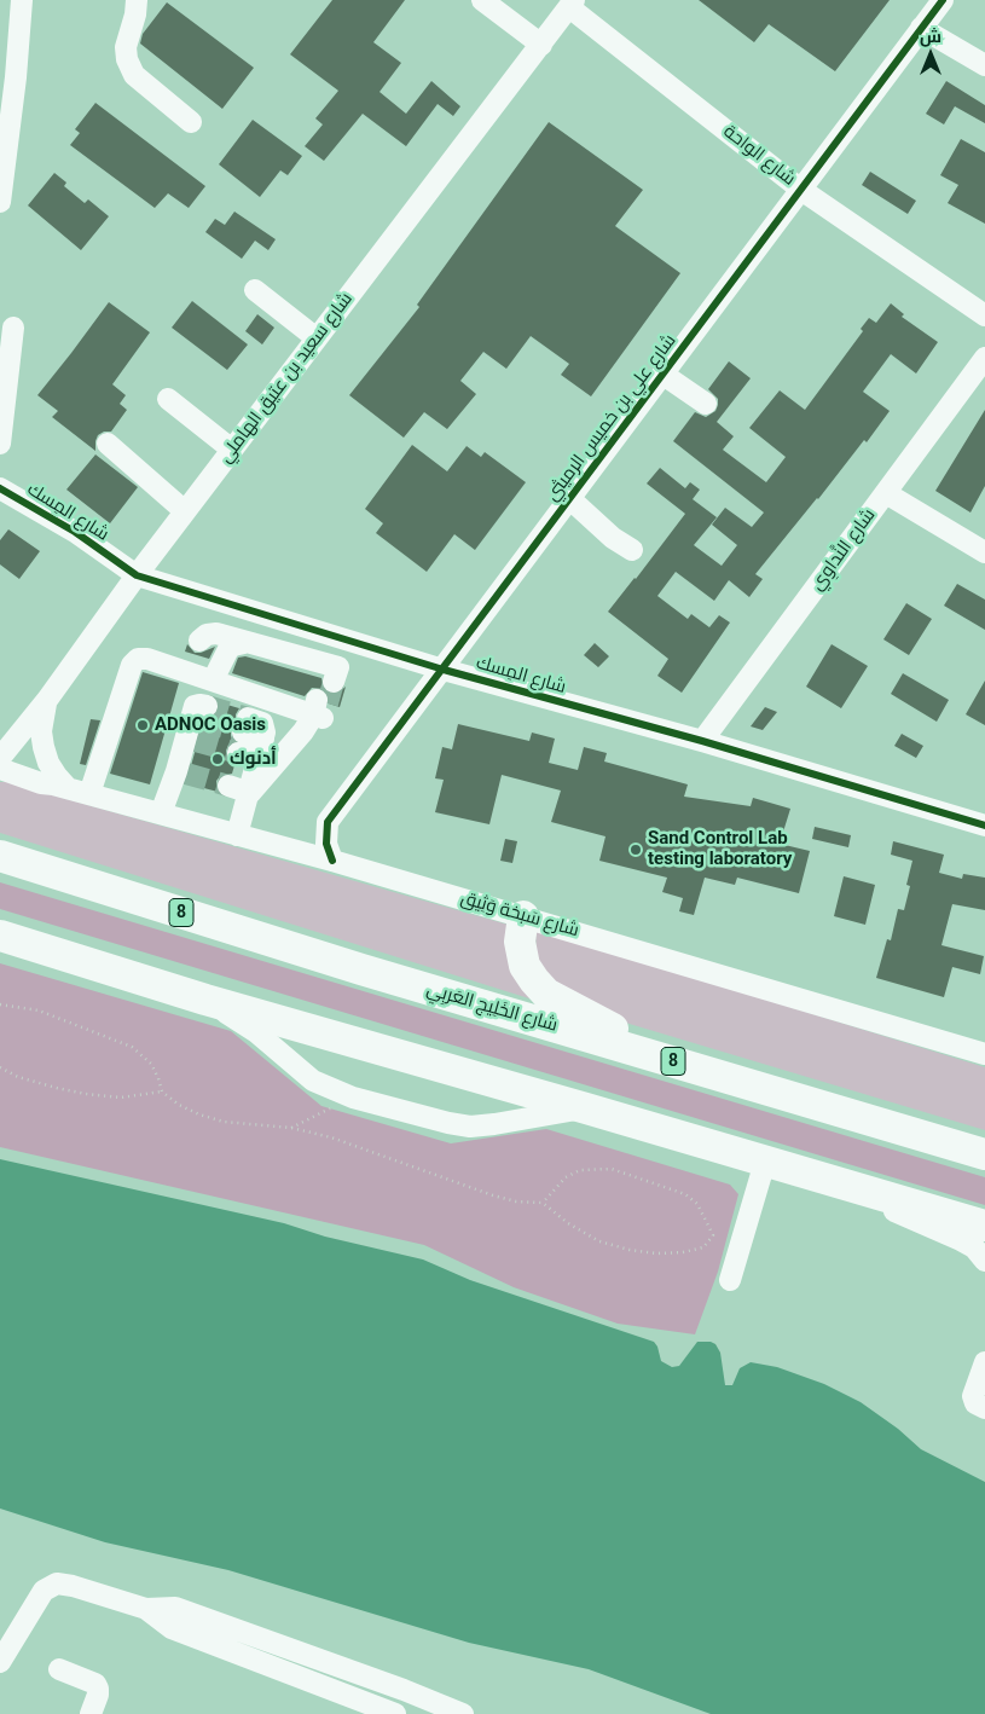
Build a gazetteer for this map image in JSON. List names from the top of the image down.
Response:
{
  "streets": {
    "highway": ["8", "شارع الخَلِيج العَربِي"],
    "street": [
      "شارع الواحة",
      "شارع سعيد بن عتيق الهاملي",
      "شارع علي بن خميس الرميثي",
      "شارع المِسك",
      "شارع النَّداوِي",
      "شارع سَبخة وَثِيق"
    ]
  },
  "crossings": [
    ["شارع الواحة", "شارع سعيد بن عتيق الهاملي"],
    ["شارع الواحة", "شارع علي بن خميس الرميثي"],
    ["شارع سعيد بن عتيق الهاملي", "شارع المِسك"],
    ["شارع علي بن خميس الرميثي", "شارع المِسك"],
    ["شارع علي بن خميس الرميثي", "شارع سَبخة وَثِيق"],
    ["شارع المِسك", "شارع النَّداوِي"]
  ],
  "places": ["ADNOC Oasis", "أدنوك", "Sand Control Lab testing laboratory"],
  "north": "top"
}
